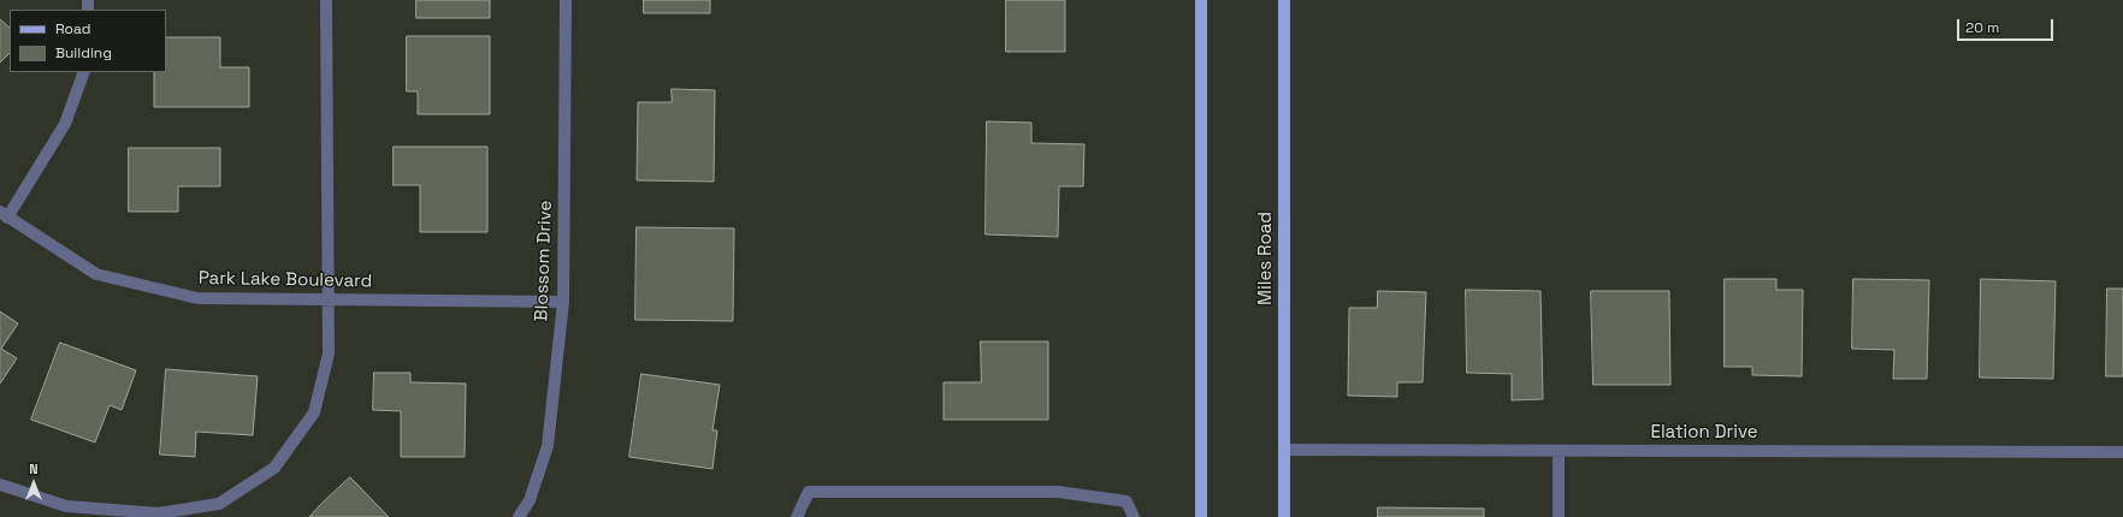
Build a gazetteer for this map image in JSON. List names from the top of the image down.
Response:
{
  "streets": {
    "main road": ["Miles Road"],
    "street": ["Blossom Drive", "Park Lake Boulevard", "Elation Drive"]
  },
  "crossings": [
    ["Miles Road", "Elation Drive"],
    ["Blossom Drive", "Park Lake Boulevard"]
  ],
  "legend": ["Road", "Building"],
  "scale_bar": "20 m",
  "north": "top"
}
